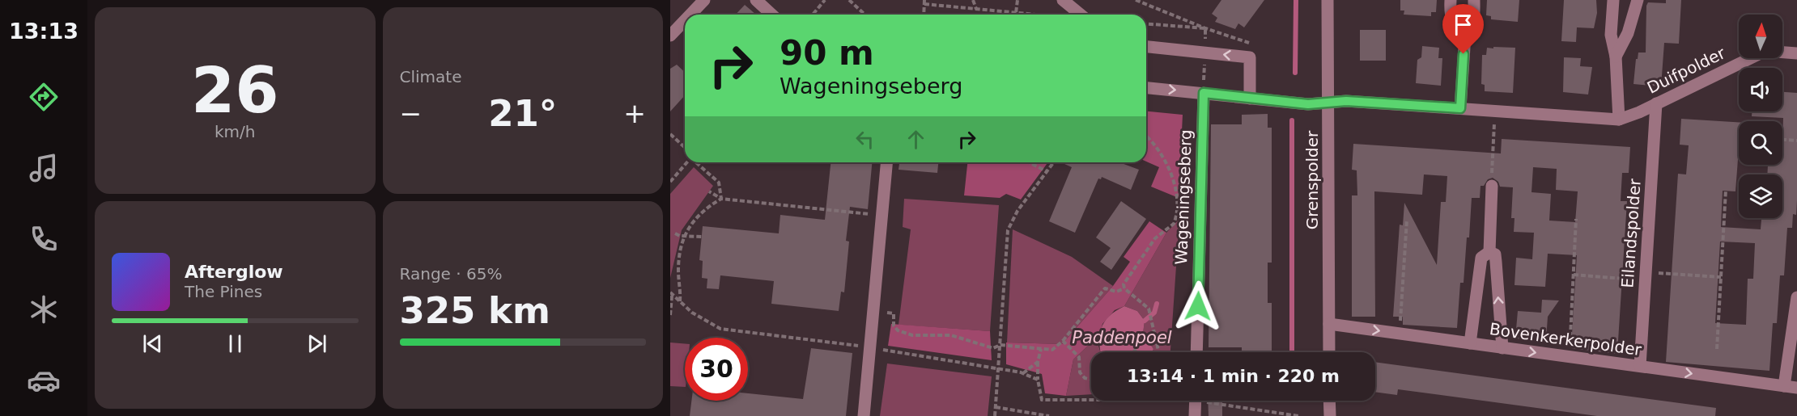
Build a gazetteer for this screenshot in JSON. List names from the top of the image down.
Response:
{
  "streets": {
    "street": [
      "Duifpolder",
      "Grenspolder",
      "Wageningseberg",
      "Eilandspolder",
      "Bovenkerkerpolder"
    ]
  },
  "crossings": [
    ["Duifpolder", "Grenspolder"],
    ["Duifpolder", "Eilandspolder"],
    ["Grenspolder", "Bovenkerkerpolder"],
    ["Eilandspolder", "Bovenkerkerpolder"]
  ],
  "one_way": ["Bovenkerkerpolder"],
  "water": ["Paddenpoel"],
  "north": "top",
  "page": {
    "tabs": "13:13",
    "tile": [
      ["26", "km/h"],
      "Climate",
      ["Range · 65%", "325 km"]
    ],
    "turn": ["90 m", "Wageningseberg"],
    "heat": ["−", "21°", "+"],
    "song": ["Afterglow", "The Pines"],
    "limit": "30",
    "trip": "13:14 · 1 min · 220 m"
  }
}
